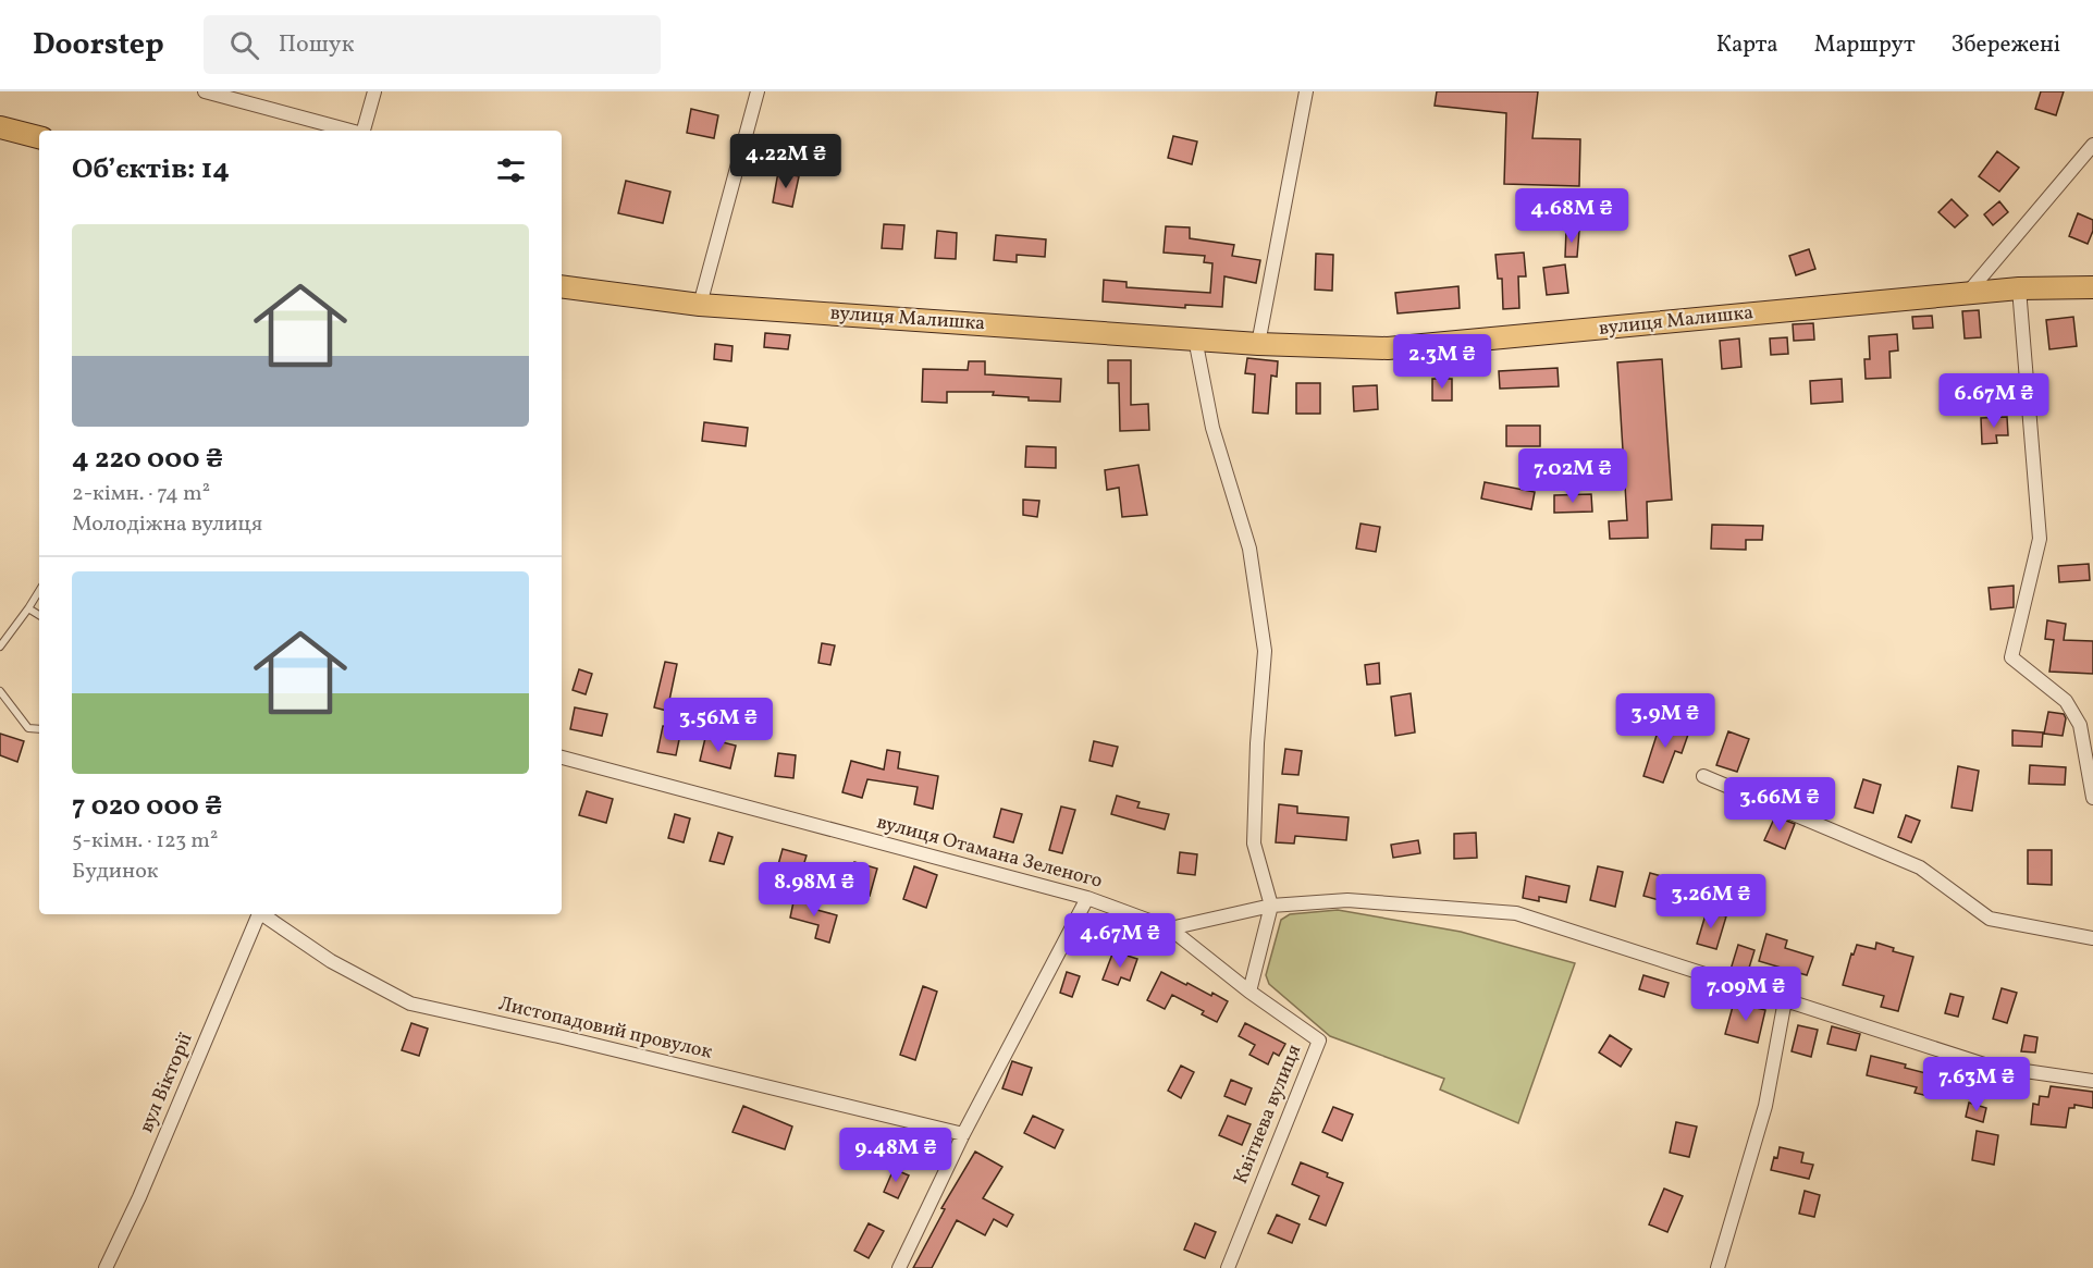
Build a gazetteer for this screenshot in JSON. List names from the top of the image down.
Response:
{
  "streets": {
    "main road": ["вулиця Малишка"],
    "street": [
      "вулиця Отамана Зеленого",
      "Листопадовий провулок",
      "вул Вікторії",
      "Квітнева вулиця"
    ]
  },
  "crossings": [
    ["вулиця Отамана Зеленого", "Квітнева вулиця"]
  ],
  "page": {
    "header": "Doorstep",
    "search": "Пошук",
    "nav": ["Карта", "Маршрут", "Збережені"],
    "heading": "Об’єктів: 14",
    "price": [
      "4.22M ₴",
      "4.68M ₴",
      "2.3M ₴",
      "6.67M ₴",
      "7.02M ₴",
      "3.9M ₴",
      "3.56M ₴",
      "3.66M ₴",
      "8.98M ₴",
      "3.26M ₴",
      "4.67M ₴",
      "7.09M ₴",
      "7.63M ₴",
      "9.48M ₴"
    ],
    "list": [
      {
        "name": "4 220 000 ₴",
        "note": "2-кімн. · 74 m² · Молодіжна вулиця"
      },
      {
        "name": "7 020 000 ₴",
        "note": "5-кімн. · 123 m² · Будинок"
      }
    ]
  }
}
